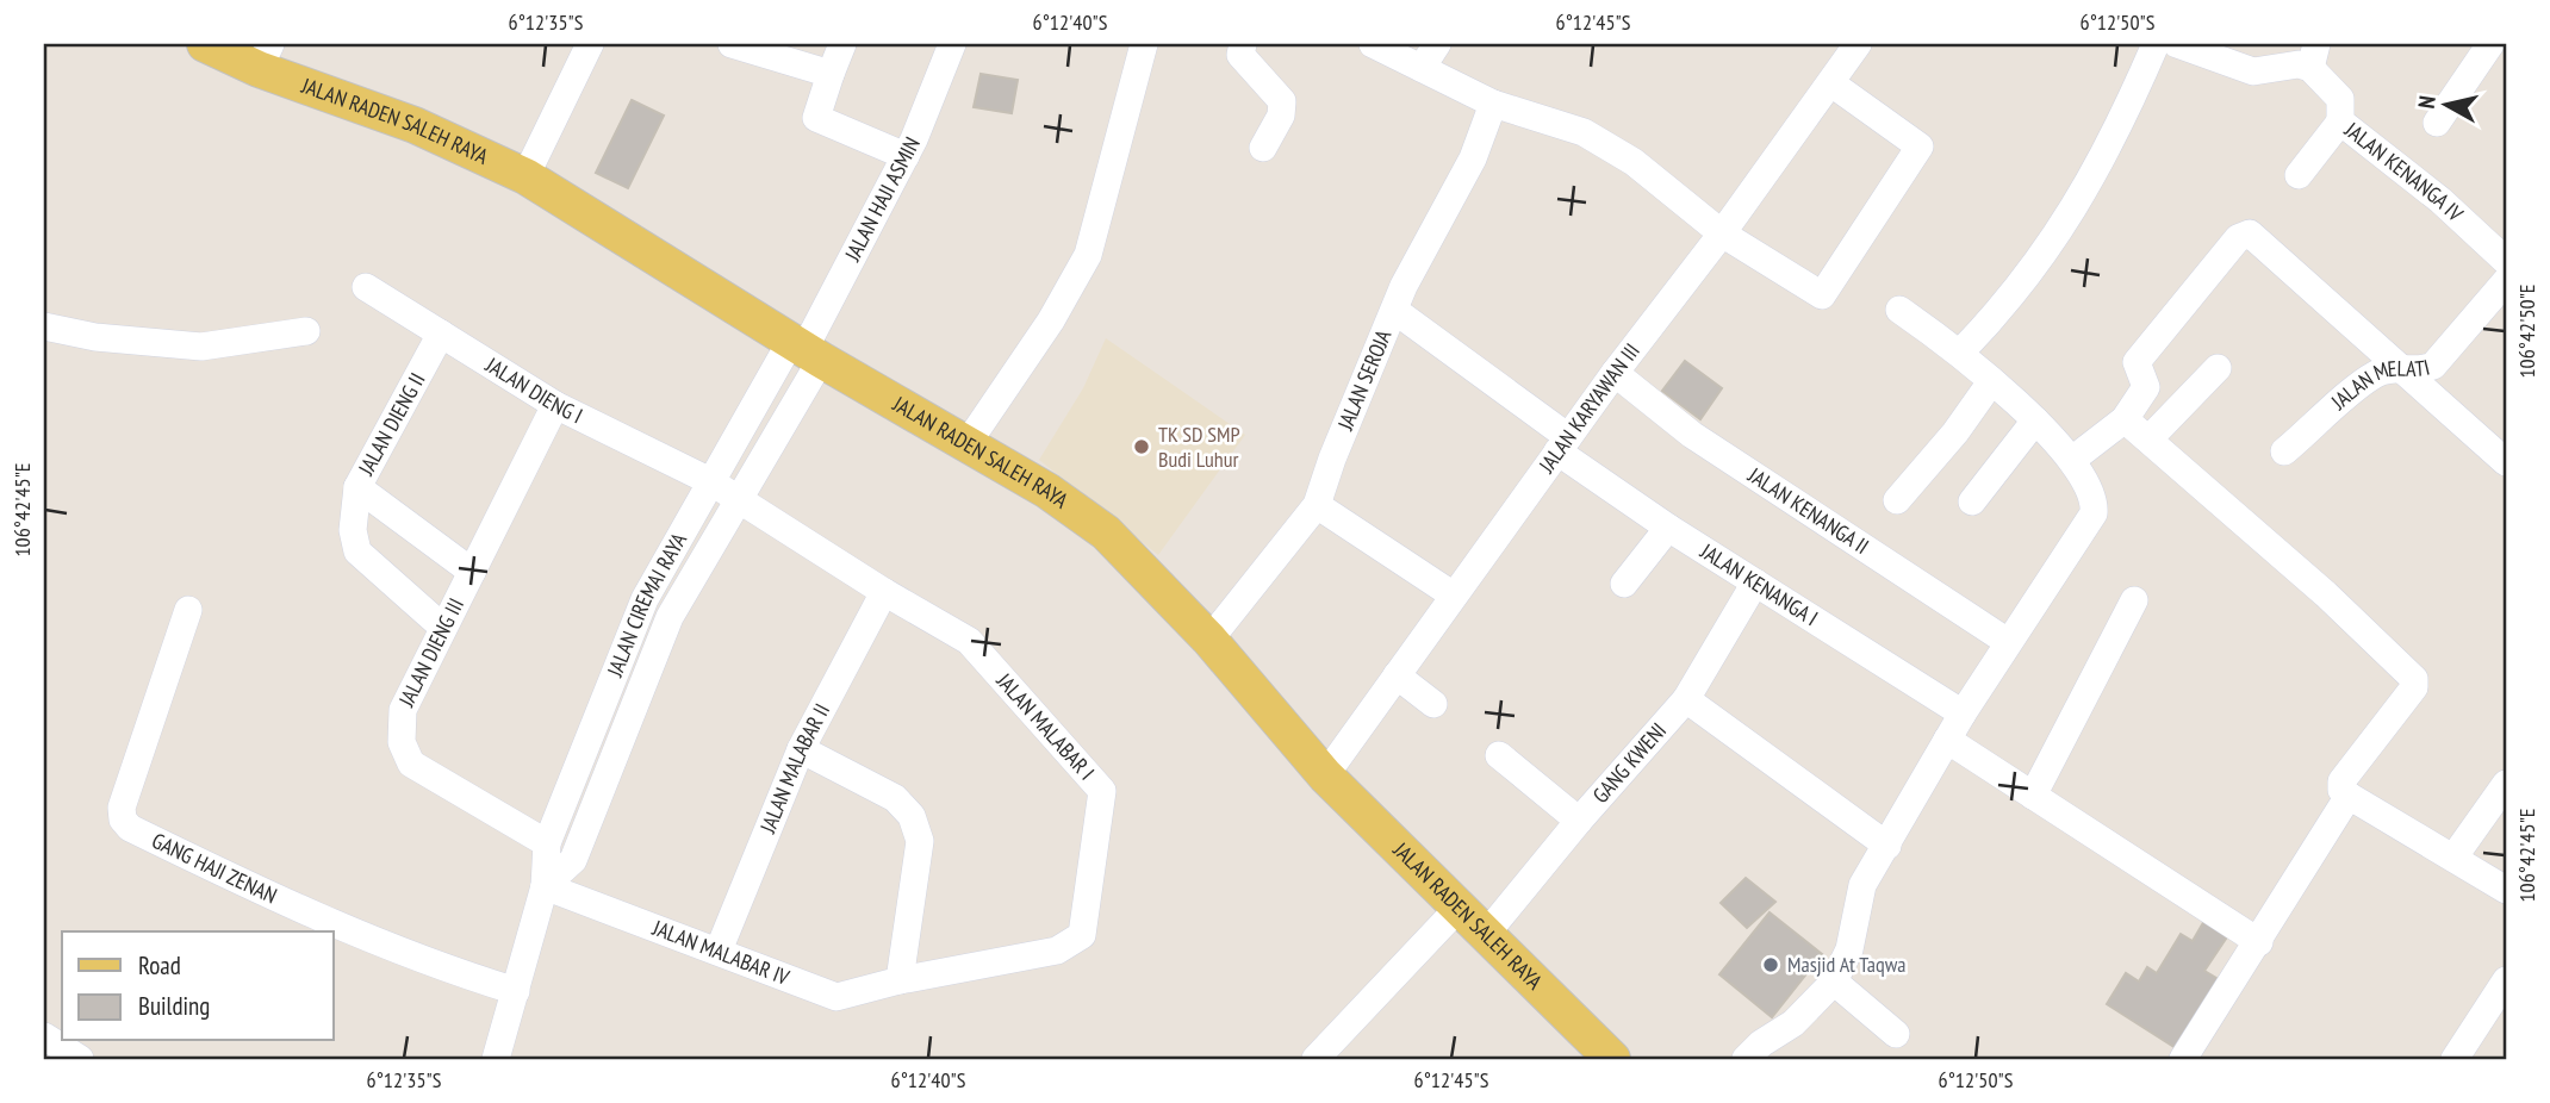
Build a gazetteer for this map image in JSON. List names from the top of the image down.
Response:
{
  "streets": {
    "main road": ["JALAN RADEN SALEH RAYA"],
    "street": [
      "JALAN KENANGA IV",
      "JALAN HAJI ASMIN",
      "JALAN SEROJA",
      "JALAN MELATI",
      "JALAN DIENG I",
      "JALAN KARYAWAN III",
      "JALAN DIENG II",
      "JALAN KENANGA II",
      "JALAN KENANGA I",
      "JALAN CIREMAI RAYA",
      "JALAN DIENG III",
      "JALAN MALABAR I",
      "GANG KWENI",
      "JALAN MALABAR II",
      "GANG HAJI ZENAN",
      "JALAN MALABAR IV"
    ]
  },
  "crossings": [
    ["JALAN RADEN SALEH RAYA", "JALAN HAJI ASMIN"],
    ["JALAN RADEN SALEH RAYA", "JALAN SEROJA"],
    ["JALAN RADEN SALEH RAYA", "JALAN KARYAWAN III"],
    ["JALAN RADEN SALEH RAYA", "JALAN CIREMAI RAYA"],
    ["JALAN RADEN SALEH RAYA", "GANG KWENI"],
    ["JALAN HAJI ASMIN", "JALAN CIREMAI RAYA"],
    ["JALAN SEROJA", "JALAN KENANGA I"],
    ["JALAN DIENG I", "JALAN DIENG II"],
    ["JALAN DIENG I", "JALAN CIREMAI RAYA"],
    ["JALAN DIENG I", "JALAN DIENG III"],
    ["JALAN DIENG I", "JALAN MALABAR I"],
    ["JALAN KARYAWAN III", "JALAN KENANGA II"],
    ["JALAN KARYAWAN III", "JALAN KENANGA I"],
    ["JALAN DIENG II", "JALAN DIENG III"],
    ["JALAN KENANGA I", "GANG KWENI"],
    ["JALAN CIREMAI RAYA", "JALAN DIENG III"],
    ["JALAN CIREMAI RAYA", "JALAN MALABAR I"],
    ["JALAN CIREMAI RAYA", "GANG HAJI ZENAN"],
    ["JALAN CIREMAI RAYA", "JALAN MALABAR IV"],
    ["JALAN MALABAR I", "JALAN MALABAR II"],
    ["JALAN MALABAR I", "JALAN MALABAR IV"],
    ["JALAN MALABAR II", "JALAN MALABAR IV"]
  ],
  "places": ["TK SD SMP Budi Luhur", "Masjid At Taqwa"],
  "legend": ["Road", "Building"],
  "north": "left",
  "coordinates": [
    "6°12'35\"S",
    "6°12'40\"S",
    "6°12'45\"S",
    "6°12'50\"S",
    "106°42'50\"E",
    "106°42'45\"E"
  ]
}
